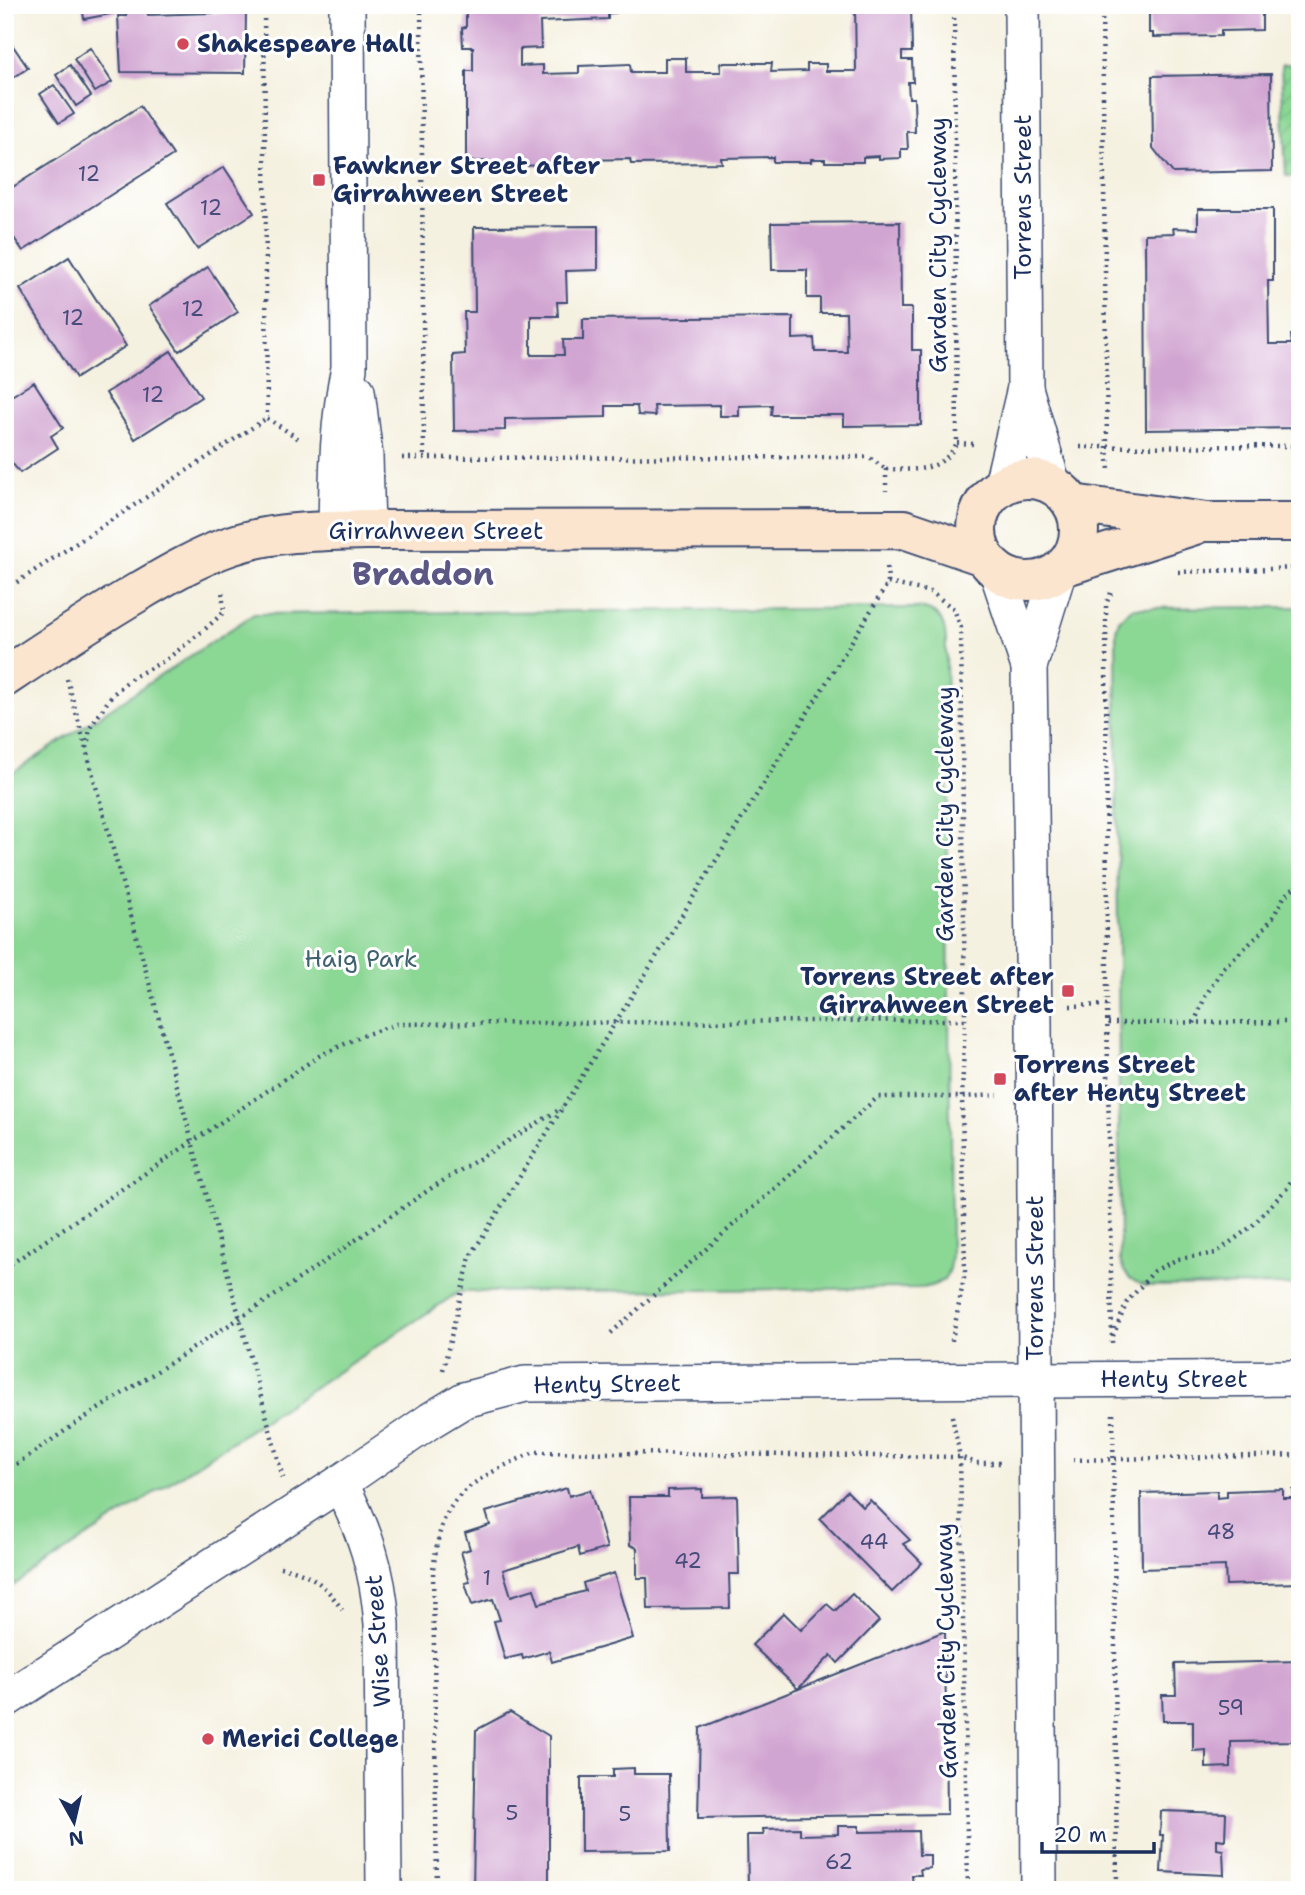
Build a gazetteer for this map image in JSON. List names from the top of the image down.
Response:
{
  "streets": {
    "street": [
      "Torrens Street",
      "Girrahween Street",
      "Henty Street",
      "Wise Street"
    ],
    "path": ["Garden City Cycleway"]
  },
  "crossings": [
    ["Torrens Street", "Girrahween Street"],
    ["Torrens Street", "Henty Street"],
    ["Henty Street", "Wise Street"]
  ],
  "districts": ["Braddon"],
  "parks": ["Haig Park"],
  "places": {
    "other": ["Shakespeare Hall", "Merici College"],
    "transit": ["Fawkner Street after Girrahween Street", "Torrens Street after Girrahween Street", "Torrens Street after Henty Street"]
  },
  "house_numbers": [
    "12",
    "12",
    "12",
    "12",
    "12",
    "48",
    "44",
    "42",
    "1",
    "59",
    "5",
    "5",
    "62"
  ],
  "scale_bar": "20 m",
  "north": "bottom"
}
